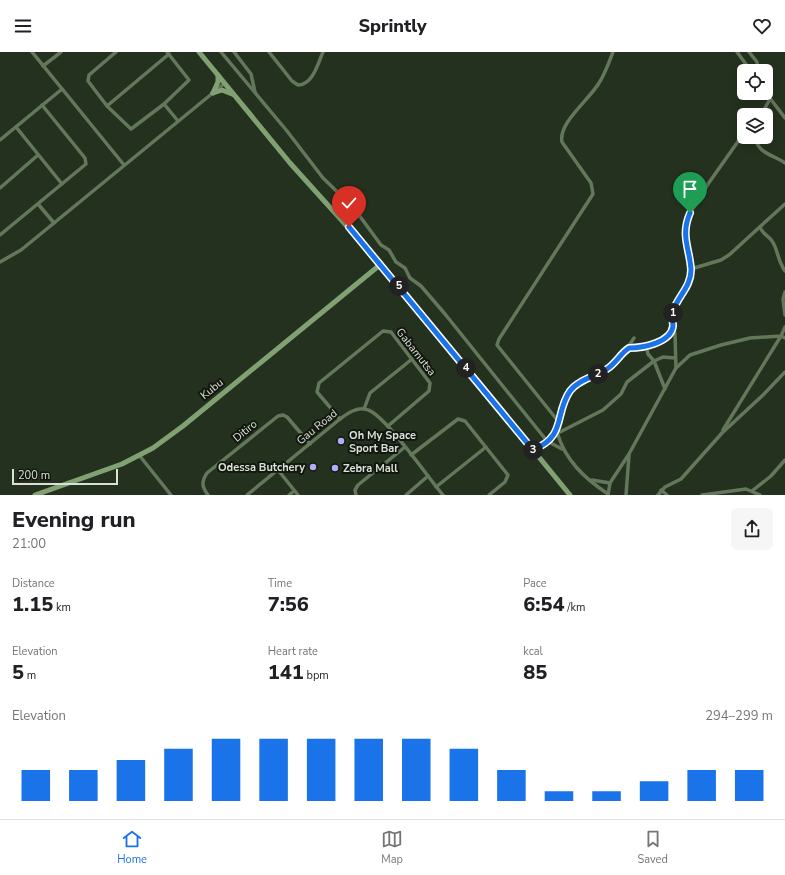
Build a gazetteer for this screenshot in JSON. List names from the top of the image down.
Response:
{
  "streets": {
    "main road": ["Kubu"],
    "street": ["Gabamutsa", "Gau Road", "Ditiro"]
  },
  "crossings": [
    ["Gabamutsa", "Gau Road"],
    ["Gau Road", "Ditiro"]
  ],
  "places": ["Oh My Space Sport Bar", "Odessa Butchery", "Zebra Mall"],
  "scale_bar": "200 m",
  "page": {
    "header": "Sprintly",
    "pins": [
      "5",
      "1",
      "4",
      "2",
      "3"
    ],
    "scale": "200 m",
    "heading": ["Evening run", "21:00"],
    "stats": [
      ["Distance", "1.15 km"],
      ["Time", "7:56"],
      ["Pace", "6:54 /km"],
      ["Elevation", "5 m"],
      ["Heart rate", "141 bpm"],
      ["kcal", "85"]
    ],
    "chart": ["Elevation", "294–299 m"],
    "tabs": ["Home", "Map", "Saved"]
  }
}
